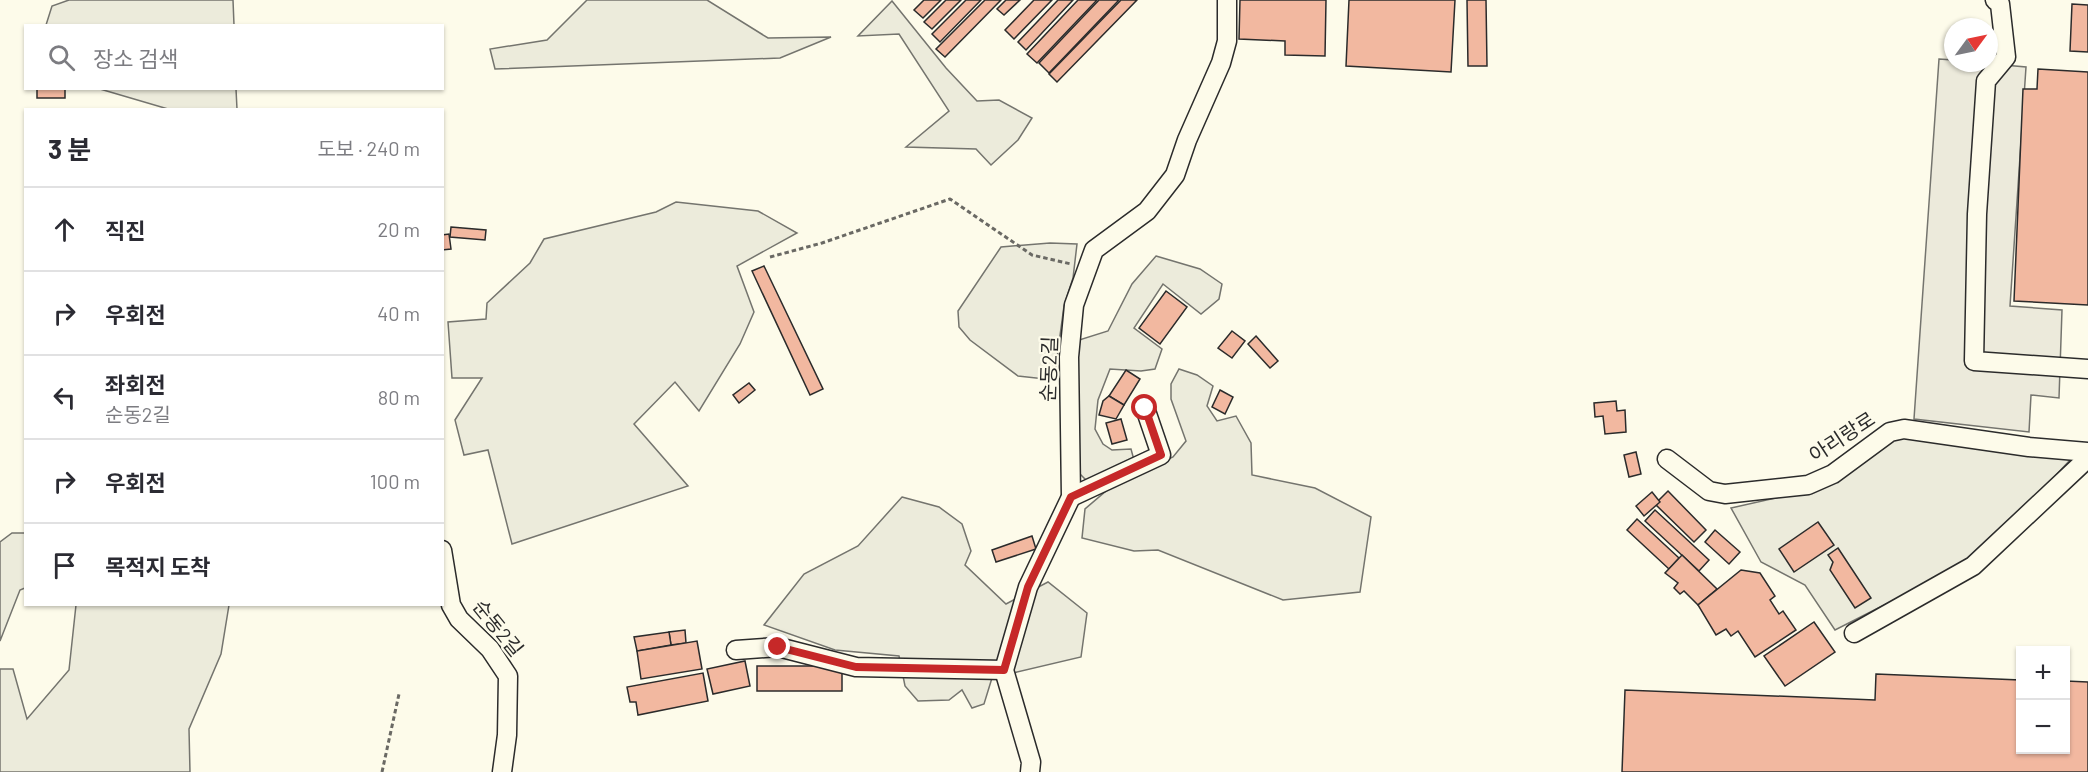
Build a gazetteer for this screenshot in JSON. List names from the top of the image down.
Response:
{
  "streets": {
    "street": ["순동2길", "아리랑로"]
  },
  "north": "top right",
  "page": {
    "search": "장소 검색",
    "heading": ["3 분", "도보 · 240 m"],
    "list": [
      ["직진", "20 m"],
      ["우회전", "40 m"],
      ["좌회전", "순동2길", "80 m"],
      ["우회전", "100 m"],
      "목적지 도착"
    ],
    "map_buttons": ["+", "−"]
  }
}
